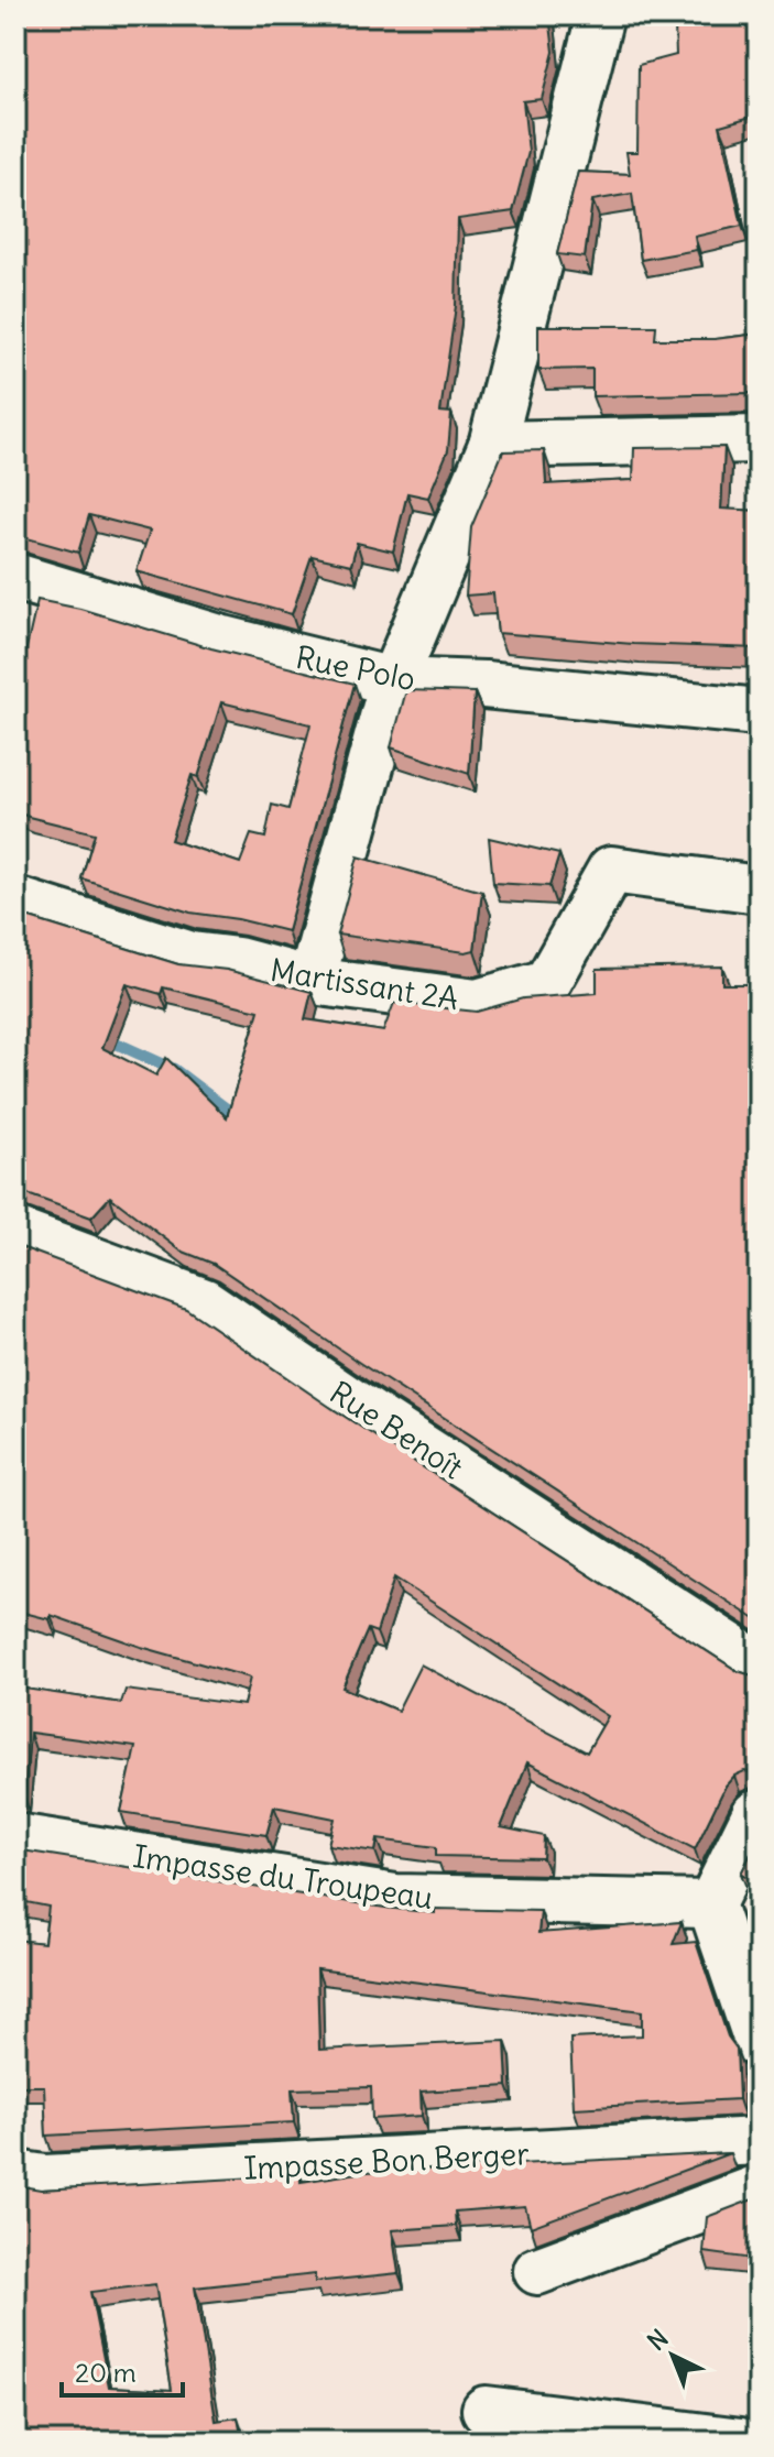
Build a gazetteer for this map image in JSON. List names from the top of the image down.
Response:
{
  "streets": {
    "street": [
      "Rue Polo",
      "Martissant 2A",
      "Rue Benoît",
      "Impasse du Troupeau",
      "Impasse Bon Berger"
    ]
  },
  "scale_bar": "20 m",
  "north": "top left"
}
